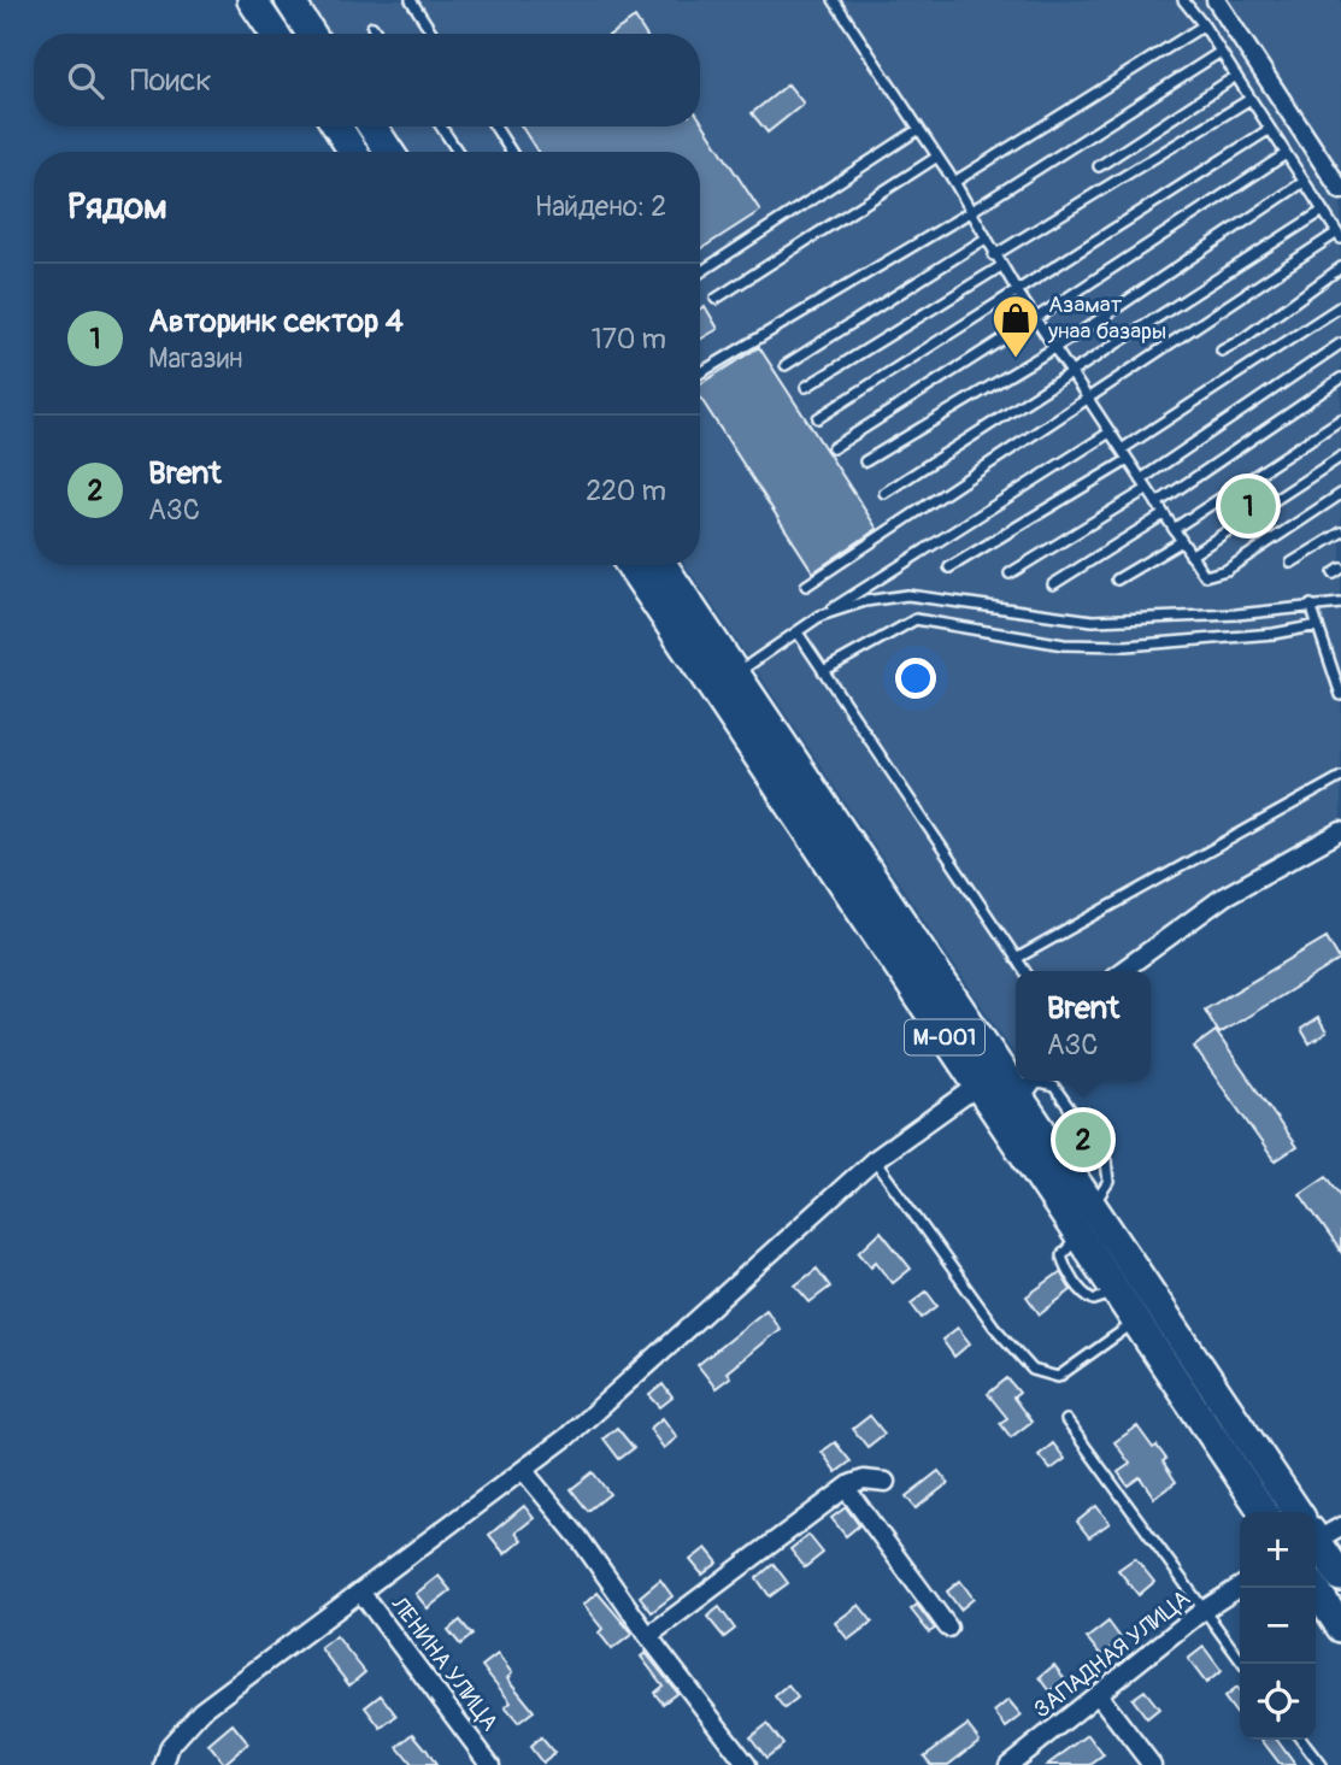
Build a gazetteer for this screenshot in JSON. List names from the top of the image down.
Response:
{
  "streets": {
    "main road": ["M-001"],
    "street": ["ЗАПАДНАЯ УЛИЦА", "ЛЕНИНА УЛИЦА"]
  },
  "places": {
    "shop": ["Азамат унаа базары"]
  },
  "page": {
    "search": "Поиск",
    "heading": ["Рядом", "Найдено: 2"],
    "list": [
      {
        "mark": "1",
        "name": "Авторинк сектор 4",
        "note": "Магазин",
        "value": "170 m"
      },
      {
        "mark": "2",
        "name": "Brent",
        "note": "АЗС",
        "value": "220 m"
      }
    ],
    "pins": ["1", "2"],
    "popup": ["Brent", "АЗС"],
    "map_buttons": ["+", "−"]
  }
}
